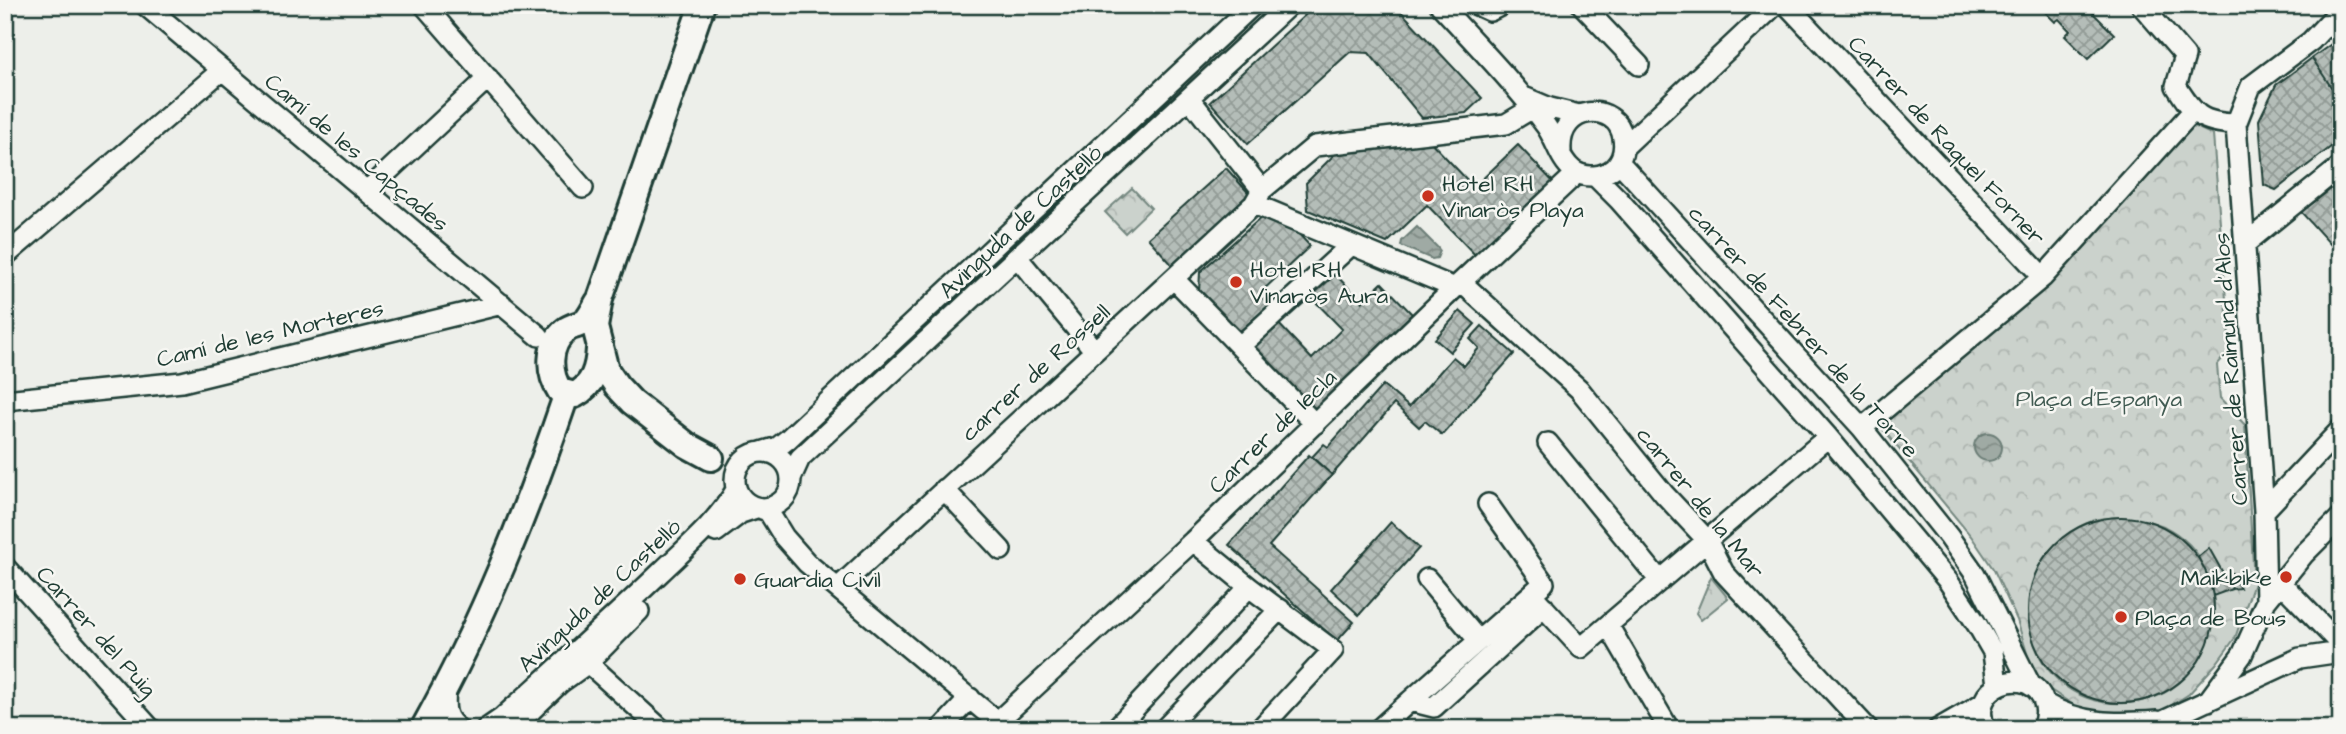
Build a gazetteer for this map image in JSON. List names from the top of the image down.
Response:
{
  "streets": {
    "street": [
      "Carrer de Raquel Forner",
      "Camí de les Capçades",
      "Avinguda de Castelló",
      "carrer de Febrer de la Torre",
      "Camí de les Morteres",
      "Carrer de Raimund d'Alos",
      "carrer de Rossell",
      "Carrer de Iecla",
      "carrer de la Mar",
      "Carrer del Puig"
    ]
  },
  "crossings": [
    ["Camí de les Capçades", "Camí de les Morteres"],
    ["Avinguda de Castelló", "carrer de la Mar"],
    ["carrer de Febrer de la Torre", "Carrer de Iecla"],
    ["carrer de Rossell", "carrer de la Mar"],
    ["Carrer de Iecla", "carrer de la Mar"]
  ],
  "parks": ["Plaça d'Espanya"],
  "places": [
    "Hotel RH Vinaròs Playa",
    "Hotel RH Vinaròs Aura",
    "Maikbike",
    "Guardia Civil",
    "Plaça de Bous"
  ]
}
